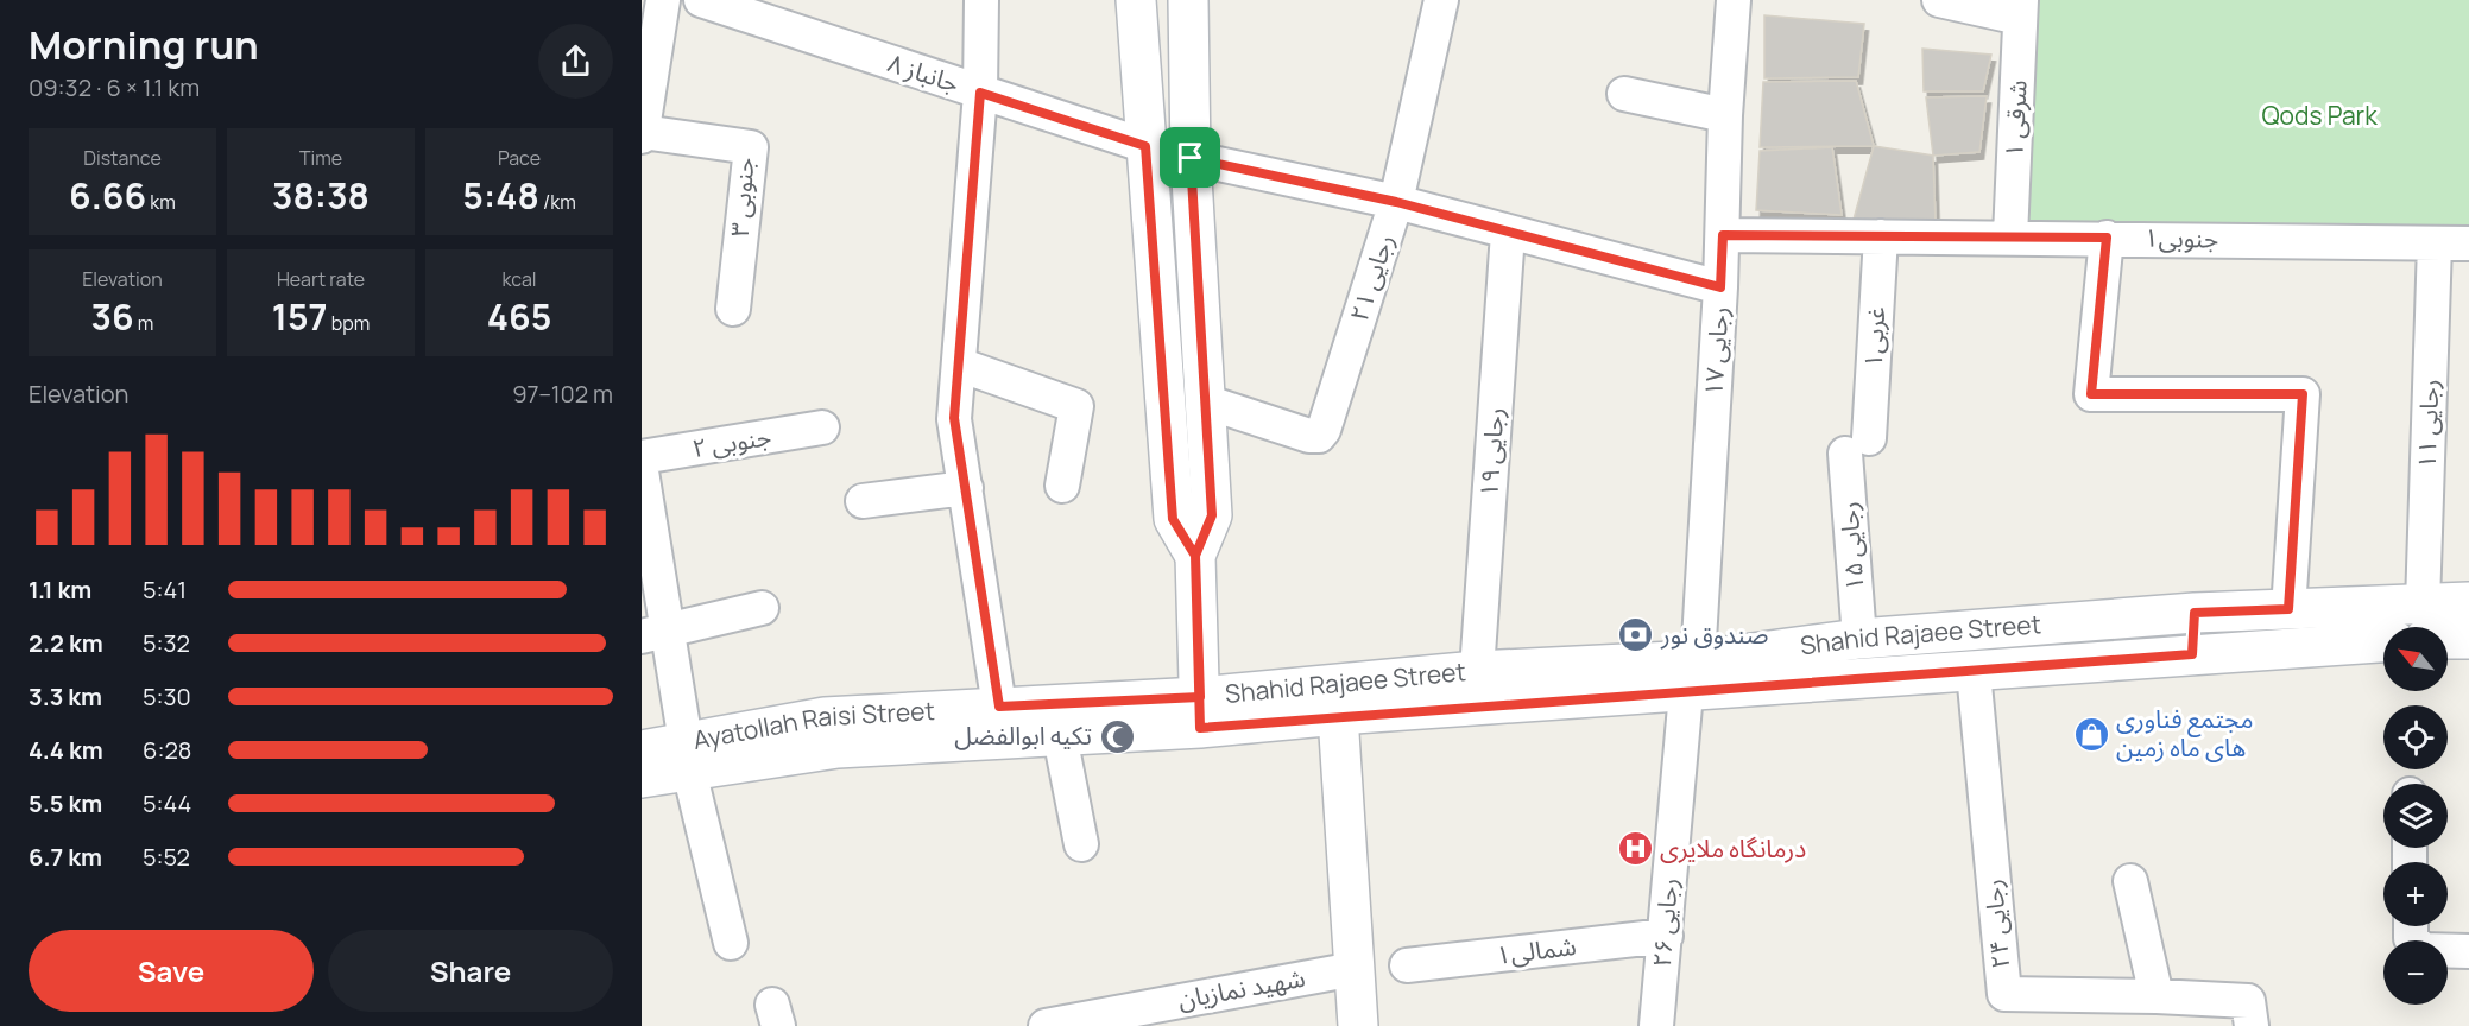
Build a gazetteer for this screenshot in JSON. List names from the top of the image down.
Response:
{
  "streets": {
    "main road": ["Shahid Rajaee Street", "Ayatollah Raisi Street"],
    "street": [
      "جانباز ۸",
      "شرقی ۱",
      "جنوبی ۳",
      "جنوبی۱",
      "رجایی ۲۱",
      "غربی۱",
      "رجایی ۱۷",
      "رجایی ۱۱",
      "جنوبی ۲",
      "رجایی ۱۹",
      "رجایی ۱۵",
      "رجایی ۲۶",
      "رجایی ۲۴",
      "شمالی۱",
      "شهید نمازیان"
    ]
  },
  "crossings": [
    ["شرقی ۱", "جنوبی۱"],
    ["جنوبی۱", "غربی۱"],
    ["جنوبی۱", "رجایی ۱۷"],
    ["جنوبی۱", "رجایی ۱۱"],
    ["غربی۱", "رجایی ۱۵"],
    ["رجایی ۱۷", "Shahid Rajaee Street"],
    ["رجایی ۱۷", "رجایی ۲۶"],
    ["رجایی ۱۱", "Shahid Rajaee Street"],
    ["رجایی ۱۹", "Shahid Rajaee Street"],
    ["رجایی ۱۵", "Shahid Rajaee Street"],
    ["Shahid Rajaee Street", "Ayatollah Raisi Street"],
    ["Shahid Rajaee Street", "رجایی ۲۶"],
    ["Shahid Rajaee Street", "رجایی ۲۴"],
    ["رجایی ۲۶", "شمالی۱"]
  ],
  "parks": ["Qods Park"],
  "places": {
    "bank": ["صندوق نور"],
    "shop": ["مجتمع فناوری های ماه زمین"],
    "mosque": ["تکیه ابوالفضل"],
    "hospital": ["درمانگاه ملایری"]
  },
  "north": "top left",
  "page": {
    "heading": ["Morning run", "09:32 · 6 × 1.1 km"],
    "stats": [
      ["Distance", "6.66 km"],
      ["Time", "38:38"],
      ["Pace", "5:48 /km"],
      ["Elevation", "36 m"],
      ["Heart rate", "157 bpm"],
      ["kcal", "465"]
    ],
    "chart": ["Elevation", "97–102 m"],
    "list": [
      {
        "name": "1.1 km",
        "note": "5:41"
      },
      {
        "name": "2.2 km",
        "note": "5:32"
      },
      {
        "name": "3.3 km",
        "note": "5:30"
      },
      {
        "name": "4.4 km",
        "note": "6:28"
      },
      {
        "name": "5.5 km",
        "note": "5:44"
      },
      {
        "name": "6.7 km",
        "note": "5:52"
      }
    ],
    "map_buttons": ["+", "−"],
    "buttons": ["Save", "Share"]
  }
}
